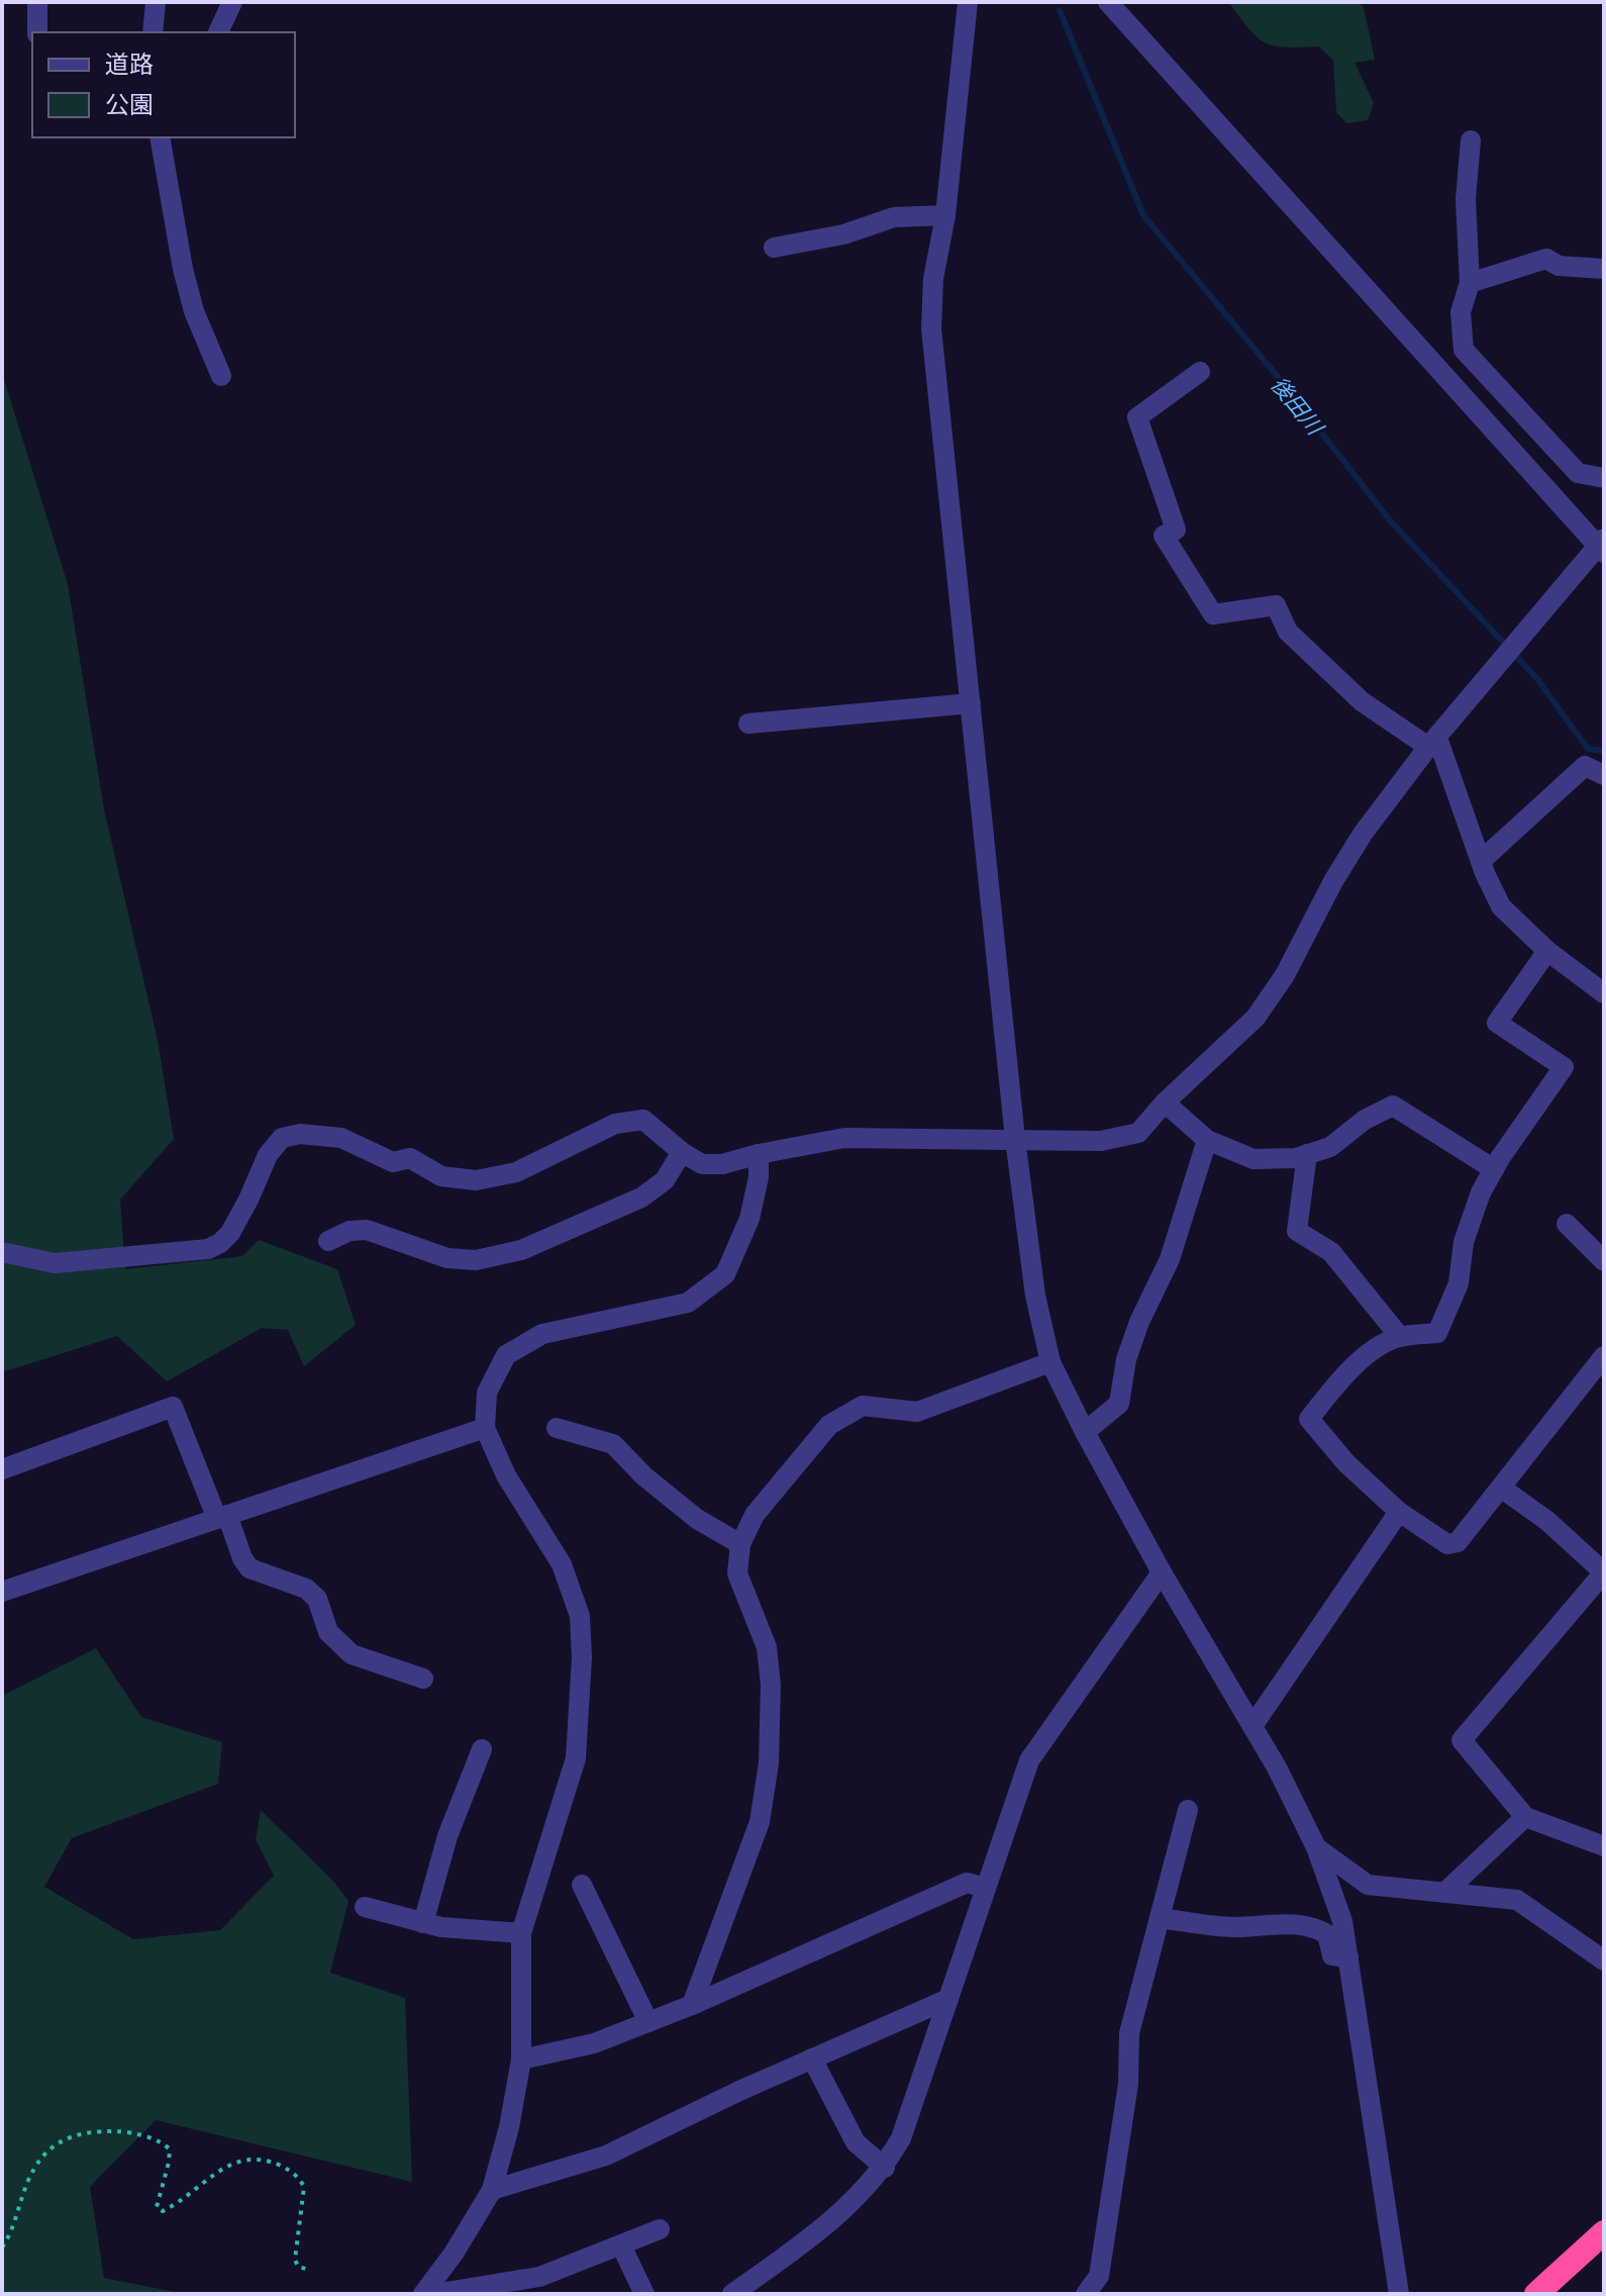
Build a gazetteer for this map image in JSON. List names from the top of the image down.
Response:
{
  "water": ["後田川"],
  "legend": ["道路", "公園"]
}
